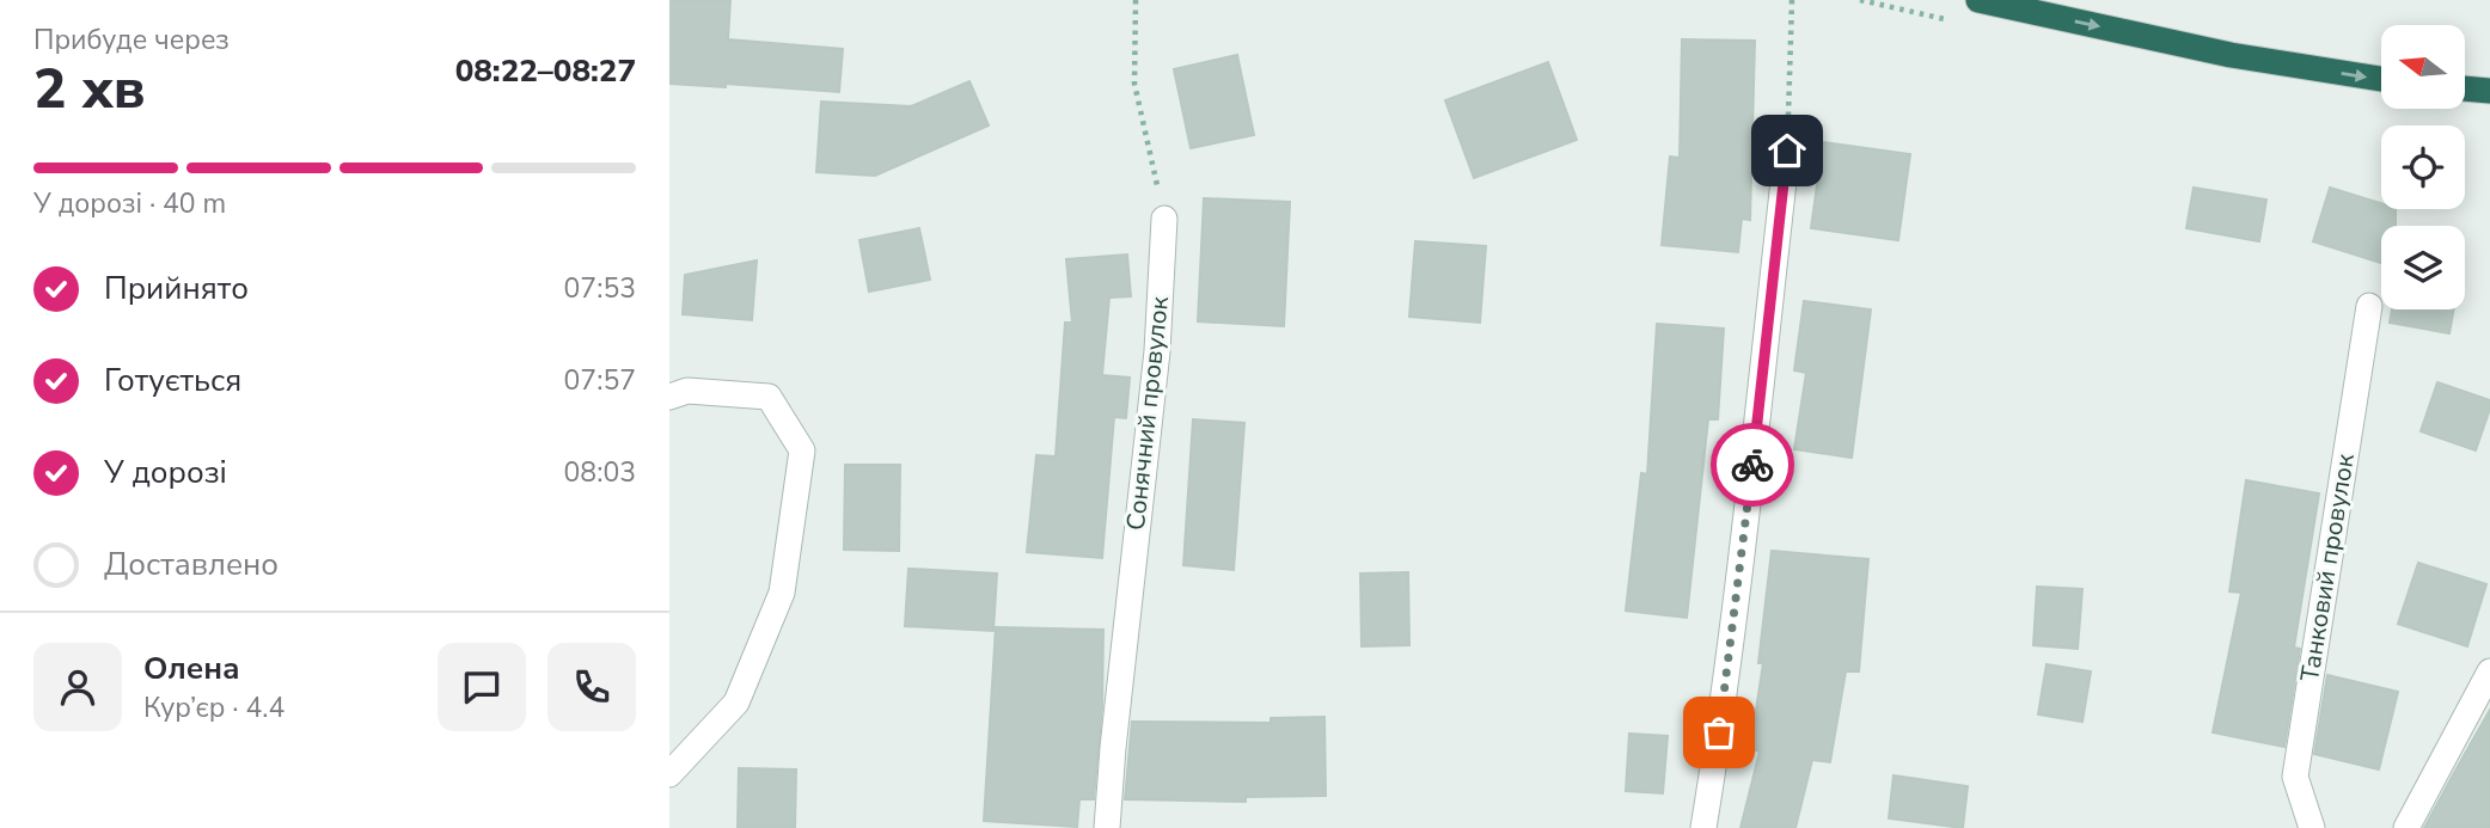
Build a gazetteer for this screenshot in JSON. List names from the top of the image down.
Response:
{
  "streets": {
    "street": ["Сонячний провулок", "Танковий провулок"]
  },
  "north": "left",
  "page": {
    "heading": ["2 хв", "Прибуде через", "08:22–08:27"],
    "panel": ["Олена", "Кур’єр · 4.4"],
    "bar": "У дорозі · 40 m",
    "list": [
      ["Прийнято", "07:53"],
      ["Готується", "07:57"],
      ["У дорозі", "08:03"],
      "Доставлено"
    ]
  }
}
